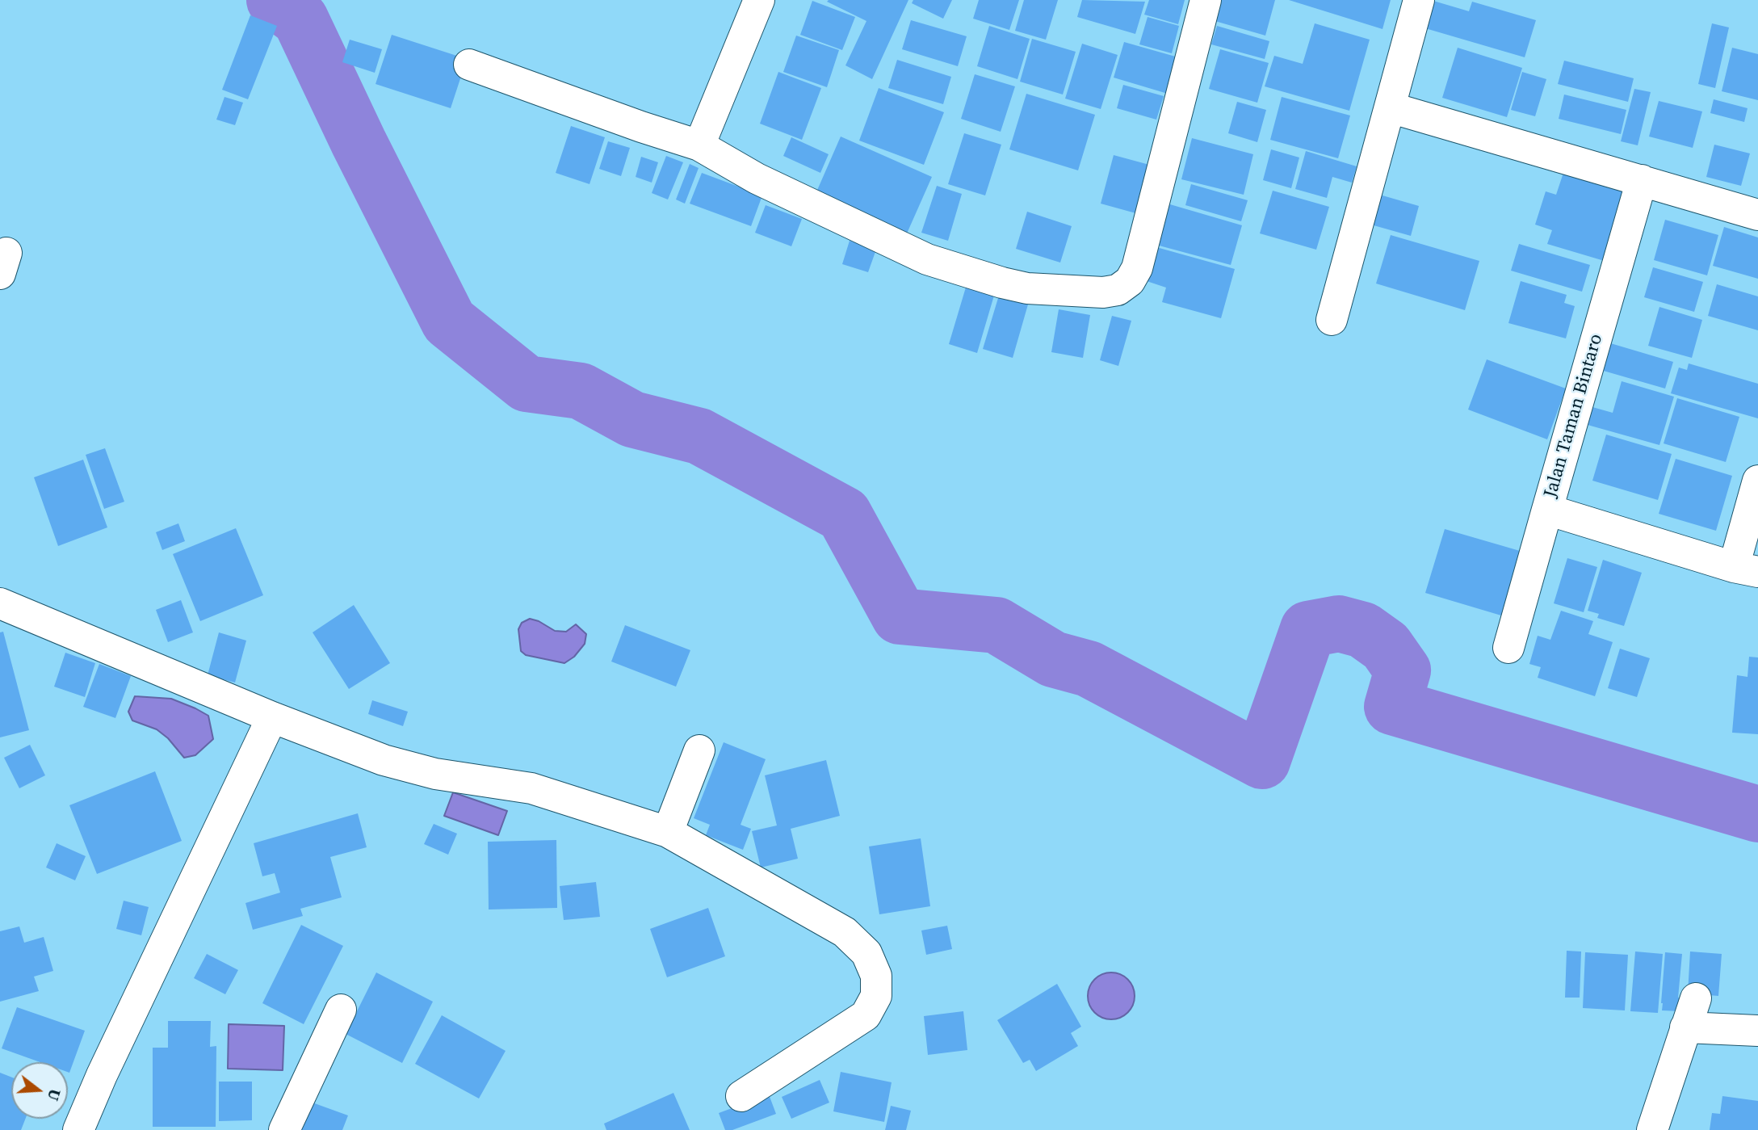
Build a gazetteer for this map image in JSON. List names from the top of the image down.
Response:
{
  "streets": {
    "street": ["Jalan Taman Bintaro"]
  },
  "north": "right"
}
